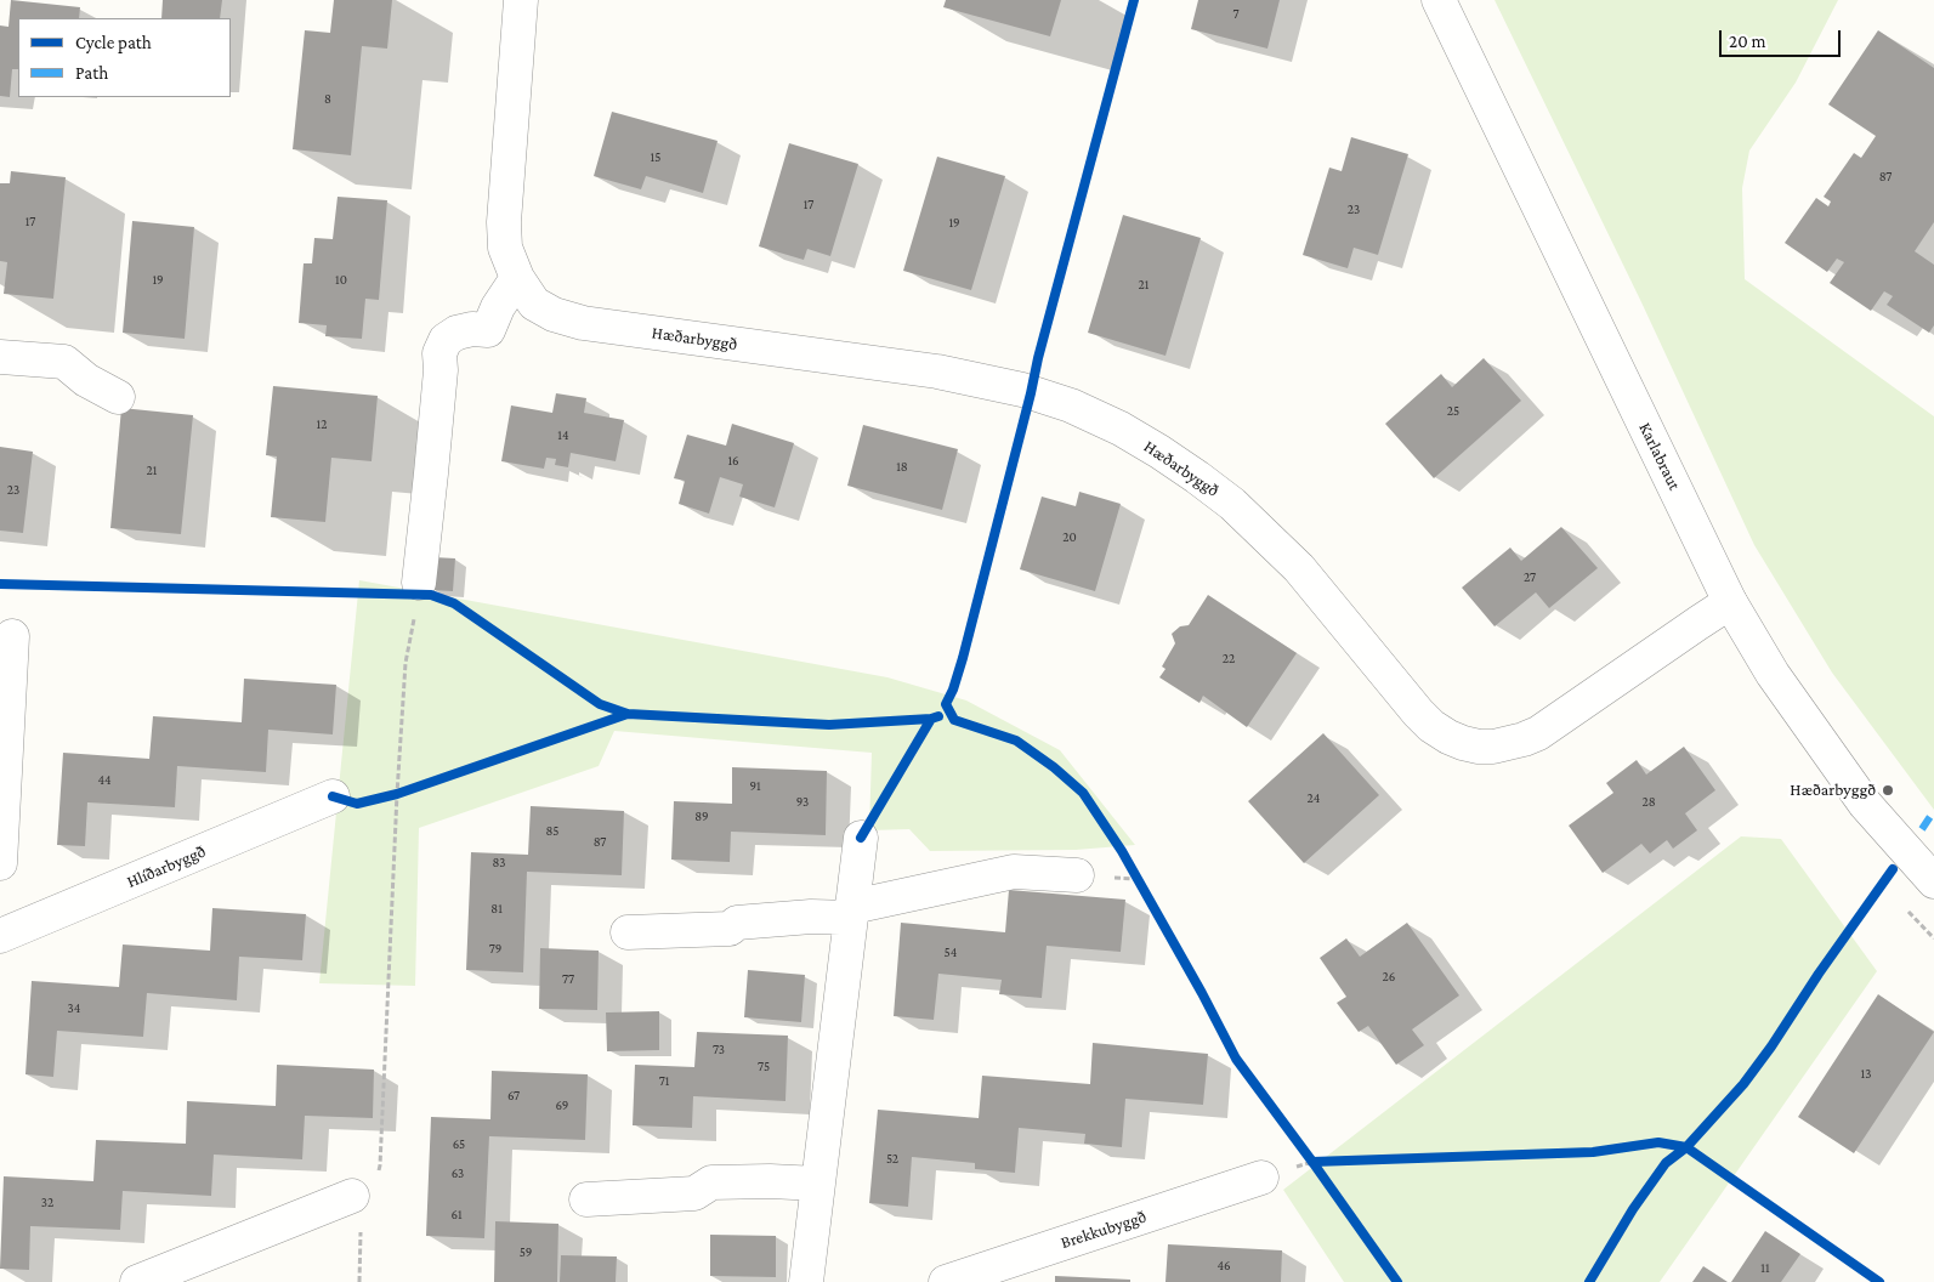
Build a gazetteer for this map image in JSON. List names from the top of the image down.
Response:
{
  "streets": {
    "street": [
      "Hæðarbyggð",
      "Karlabraut",
      "Hlíðarbyggð",
      "Brekkubyggð"
    ]
  },
  "crossings": [
    ["Hæðarbyggð", "Karlabraut"]
  ],
  "places": ["Hæðarbyggð"],
  "house_numbers": [
    "7",
    "8",
    "15",
    "87",
    "17",
    "23",
    "17",
    "19",
    "19",
    "10",
    "21",
    "25",
    "12",
    "14",
    "16",
    "18",
    "21",
    "23",
    "20",
    "27",
    "22",
    "44",
    "91",
    "24",
    "93",
    "28",
    "89",
    "85",
    "87",
    "83",
    "81",
    "79",
    "54",
    "26",
    "77",
    "34",
    "73",
    "75",
    "13",
    "71",
    "67",
    "69",
    "65",
    "52",
    "63",
    "32",
    "61",
    "59",
    "46",
    "11"
  ],
  "legend": ["Cycle path", "Path"],
  "scale_bar": "20 m"
}
